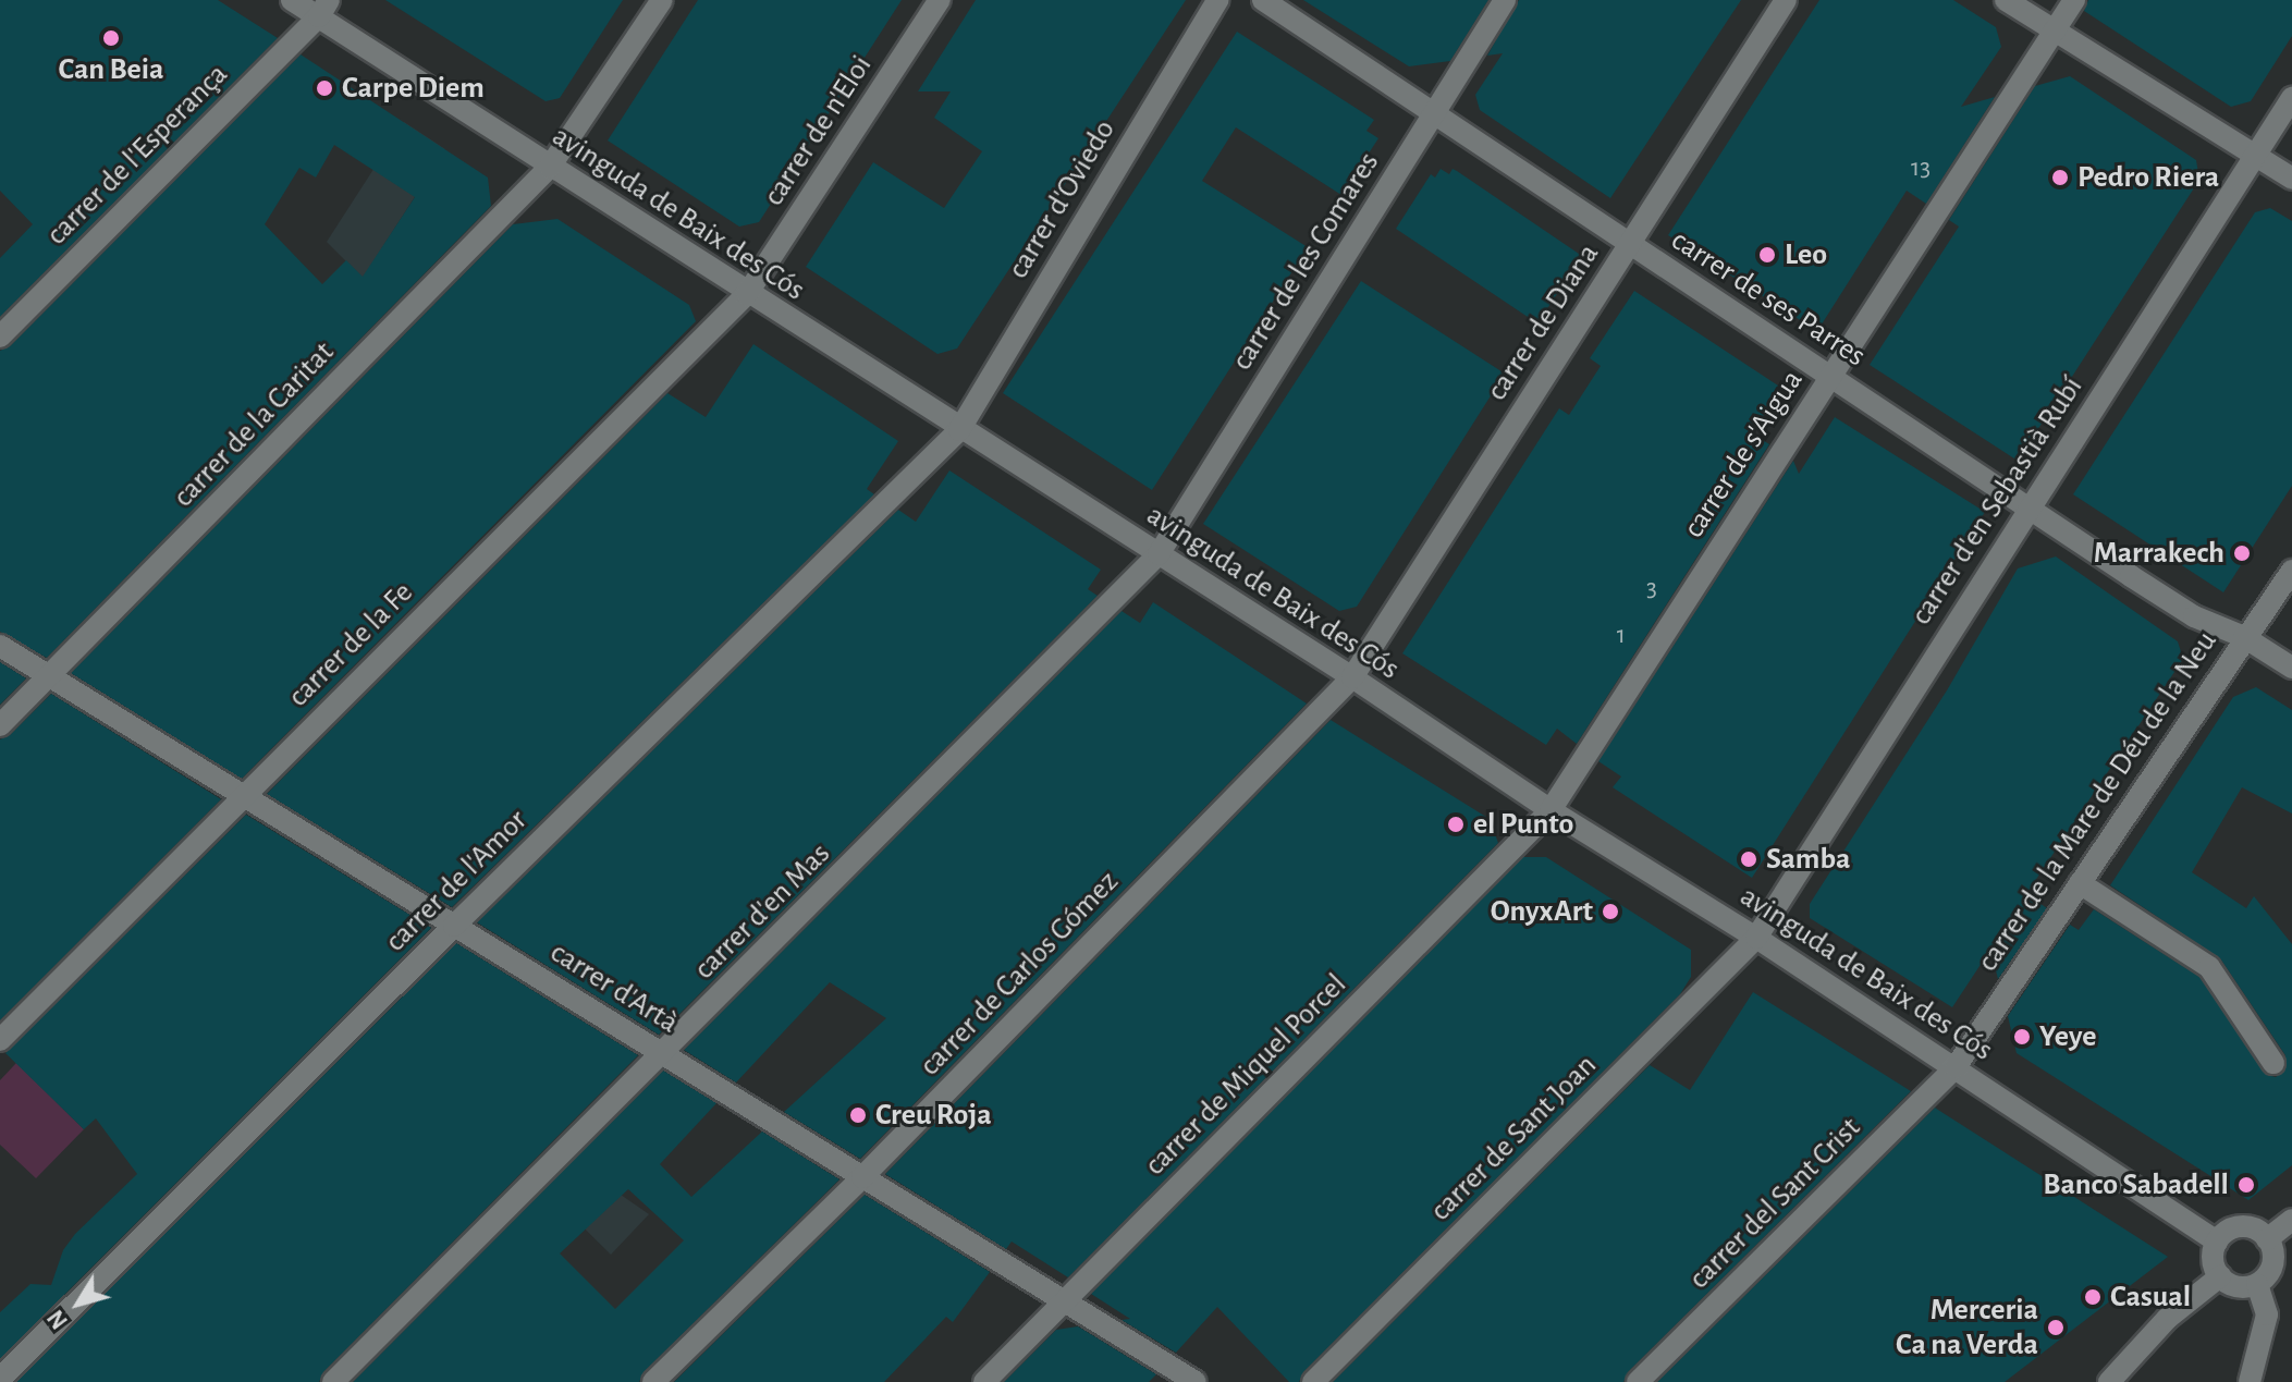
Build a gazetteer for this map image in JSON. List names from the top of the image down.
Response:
{
  "streets": {
    "street": [
      "carrer de n'Eloi",
      "carrer de l'Esperança",
      "carrer d'Oviedo",
      "avinguda de Baix des Cós",
      "carrer de les Comares",
      "carrer de ses Parres",
      "carrer de Diana",
      "carrer de la Caritat",
      "carrer de s'Aigua",
      "carrer d'en Sebastià Rubí",
      "carrer de la Fe",
      "carrer de la Mare de Déu de la Neu",
      "carrer de l'Amor",
      "carrer d'en Mas",
      "carrer de Carlos Gómez",
      "carrer d'Artà",
      "carrer de Miquel Porcel",
      "carrer de Sant Joan",
      "carrer del Sant Crist"
    ]
  },
  "crossings": [
    ["carrer de n'Eloi", "avinguda de Baix des Cós"],
    ["carrer de n'Eloi", "carrer de la Fe"],
    ["carrer de l'Esperança", "avinguda de Baix des Cós"],
    ["carrer d'Oviedo", "avinguda de Baix des Cós"],
    ["carrer d'Oviedo", "carrer de l'Amor"],
    ["avinguda de Baix des Cós", "carrer de les Comares"],
    ["avinguda de Baix des Cós", "carrer de Diana"],
    ["avinguda de Baix des Cós", "carrer de la Caritat"],
    ["avinguda de Baix des Cós", "carrer de s'Aigua"],
    ["avinguda de Baix des Cós", "carrer d'en Sebastià Rubí"],
    ["avinguda de Baix des Cós", "carrer de la Fe"],
    ["avinguda de Baix des Cós", "carrer de la Mare de Déu de la Neu"],
    ["avinguda de Baix des Cós", "carrer de l'Amor"],
    ["avinguda de Baix des Cós", "carrer d'en Mas"],
    ["avinguda de Baix des Cós", "carrer de Carlos Gómez"],
    ["avinguda de Baix des Cós", "carrer de Miquel Porcel"],
    ["avinguda de Baix des Cós", "carrer de Sant Joan"],
    ["avinguda de Baix des Cós", "carrer del Sant Crist"],
    ["carrer de les Comares", "carrer de ses Parres"],
    ["carrer de les Comares", "carrer d'en Mas"],
    ["carrer de ses Parres", "carrer de Diana"],
    ["carrer de ses Parres", "carrer de s'Aigua"],
    ["carrer de ses Parres", "carrer d'en Sebastià Rubí"],
    ["carrer de ses Parres", "carrer de la Mare de Déu de la Neu"],
    ["carrer de Diana", "carrer de Carlos Gómez"],
    ["carrer de la Caritat", "carrer d'Artà"],
    ["carrer de s'Aigua", "carrer de Miquel Porcel"],
    ["carrer d'en Sebastià Rubí", "carrer de Sant Joan"],
    ["carrer de la Fe", "carrer d'Artà"],
    ["carrer de la Mare de Déu de la Neu", "carrer del Sant Crist"],
    ["carrer de l'Amor", "carrer d'Artà"],
    ["carrer d'en Mas", "carrer d'Artà"],
    ["carrer de Carlos Gómez", "carrer d'Artà"],
    ["carrer d'Artà", "carrer de Miquel Porcel"]
  ],
  "places": [
    "Can Beia",
    "Carpe Diem",
    "Pedro Riera",
    "Leo",
    "Marrakech",
    "el Punto",
    "Samba",
    "OnyxArt",
    "Yeye",
    "Creu Roja",
    "Banco Sabadell",
    "Casual",
    "Merceria Ca na Verda"
  ],
  "house_numbers": ["13", "3", "1"],
  "north": "bottom left"
}
